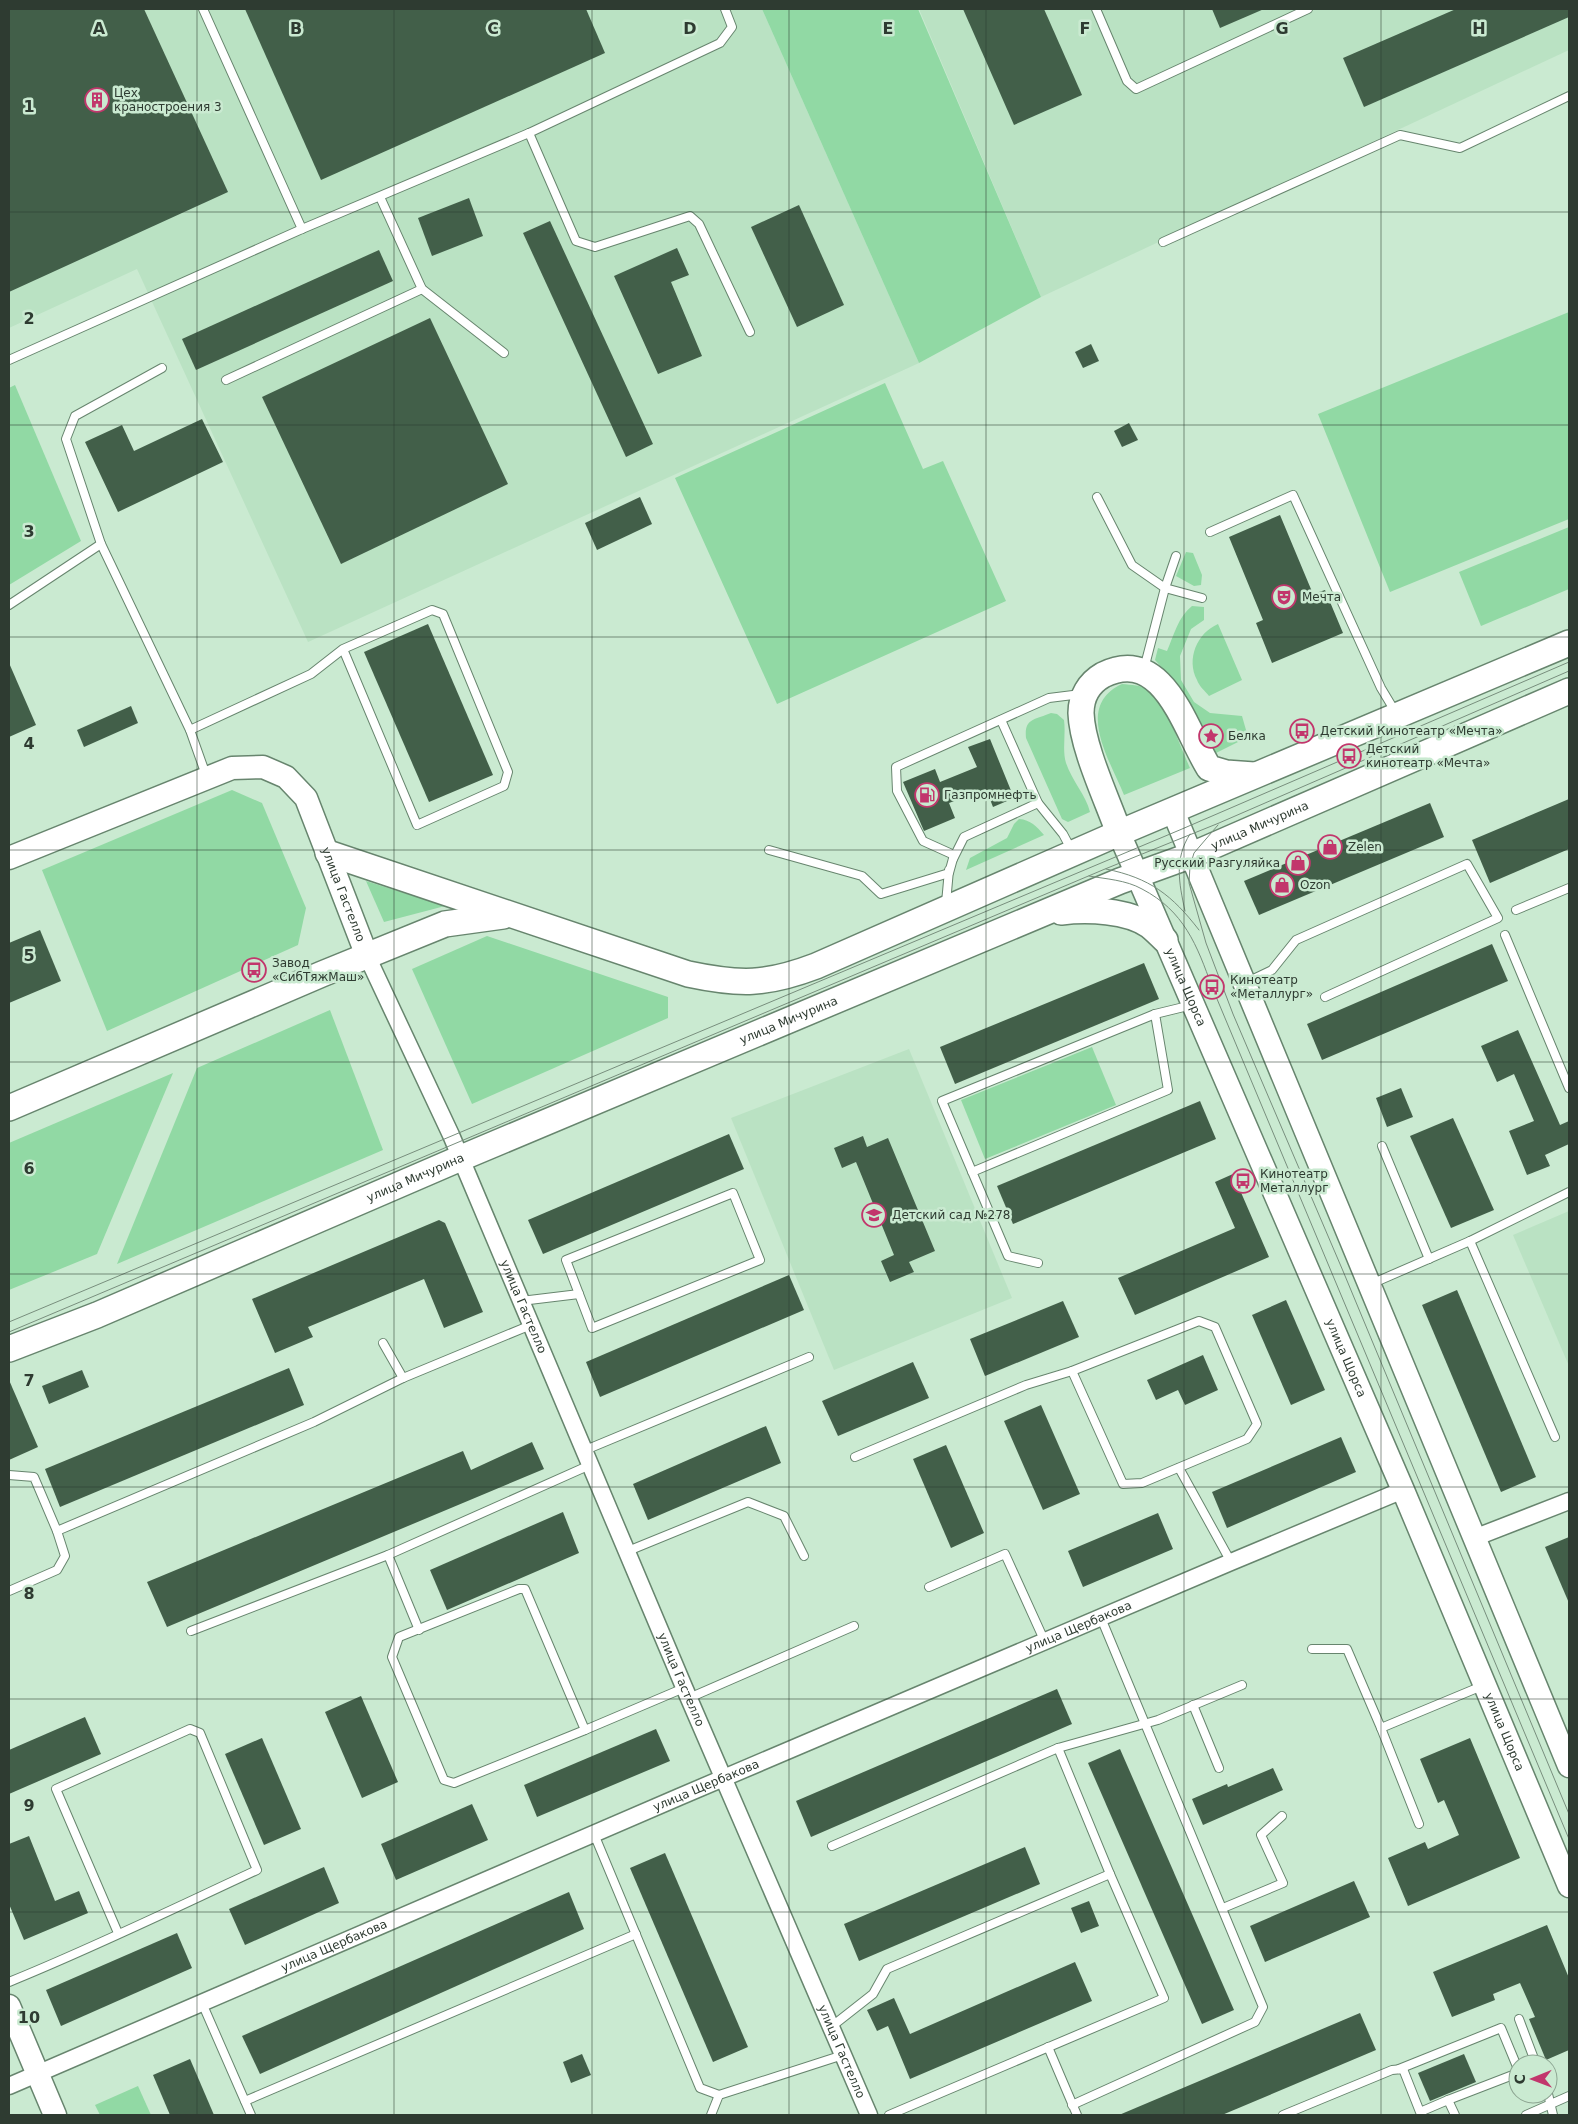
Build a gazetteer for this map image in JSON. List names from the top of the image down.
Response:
{
  "streets": {
    "main road": ["улица Мичурина", "улица Гастелло", "улица Щорса"],
    "street": ["улица Щербакова"]
  },
  "crossings": [
    ["улица Мичурина", "улица Гастелло"],
    ["улица Мичурина", "улица Щорса"],
    ["улица Гастелло", "улица Щербакова"],
    ["улица Щорса", "улица Щербакова"]
  ],
  "places": {
    "building": ["Цех краностроения 3"],
    "theatre": ["Мечта"],
    "bus stop": [
      "Детский Кинотеатр «Мечта»",
      "Детский кинотеатр «Мечта»",
      "Завод «СибТяжМаш»",
      "Кинотеатр «Металлург»",
      "Кинотеатр Металлург"
    ],
    "place": ["Белка"],
    "fuel station": ["Газпромнефть"],
    "shop": ["Zelen", "Русский Разгуляйка", "Ozon"],
    "school or university": ["Детский сад №278"]
  },
  "north": "left",
  "grid": {
    "columns": [
      "A",
      "B",
      "C",
      "D",
      "E",
      "F",
      "G",
      "H"
    ],
    "rows": [
      "1",
      "2",
      "3",
      "4",
      "5",
      "6",
      "7",
      "8",
      "9",
      "10"
    ]
  }
}
